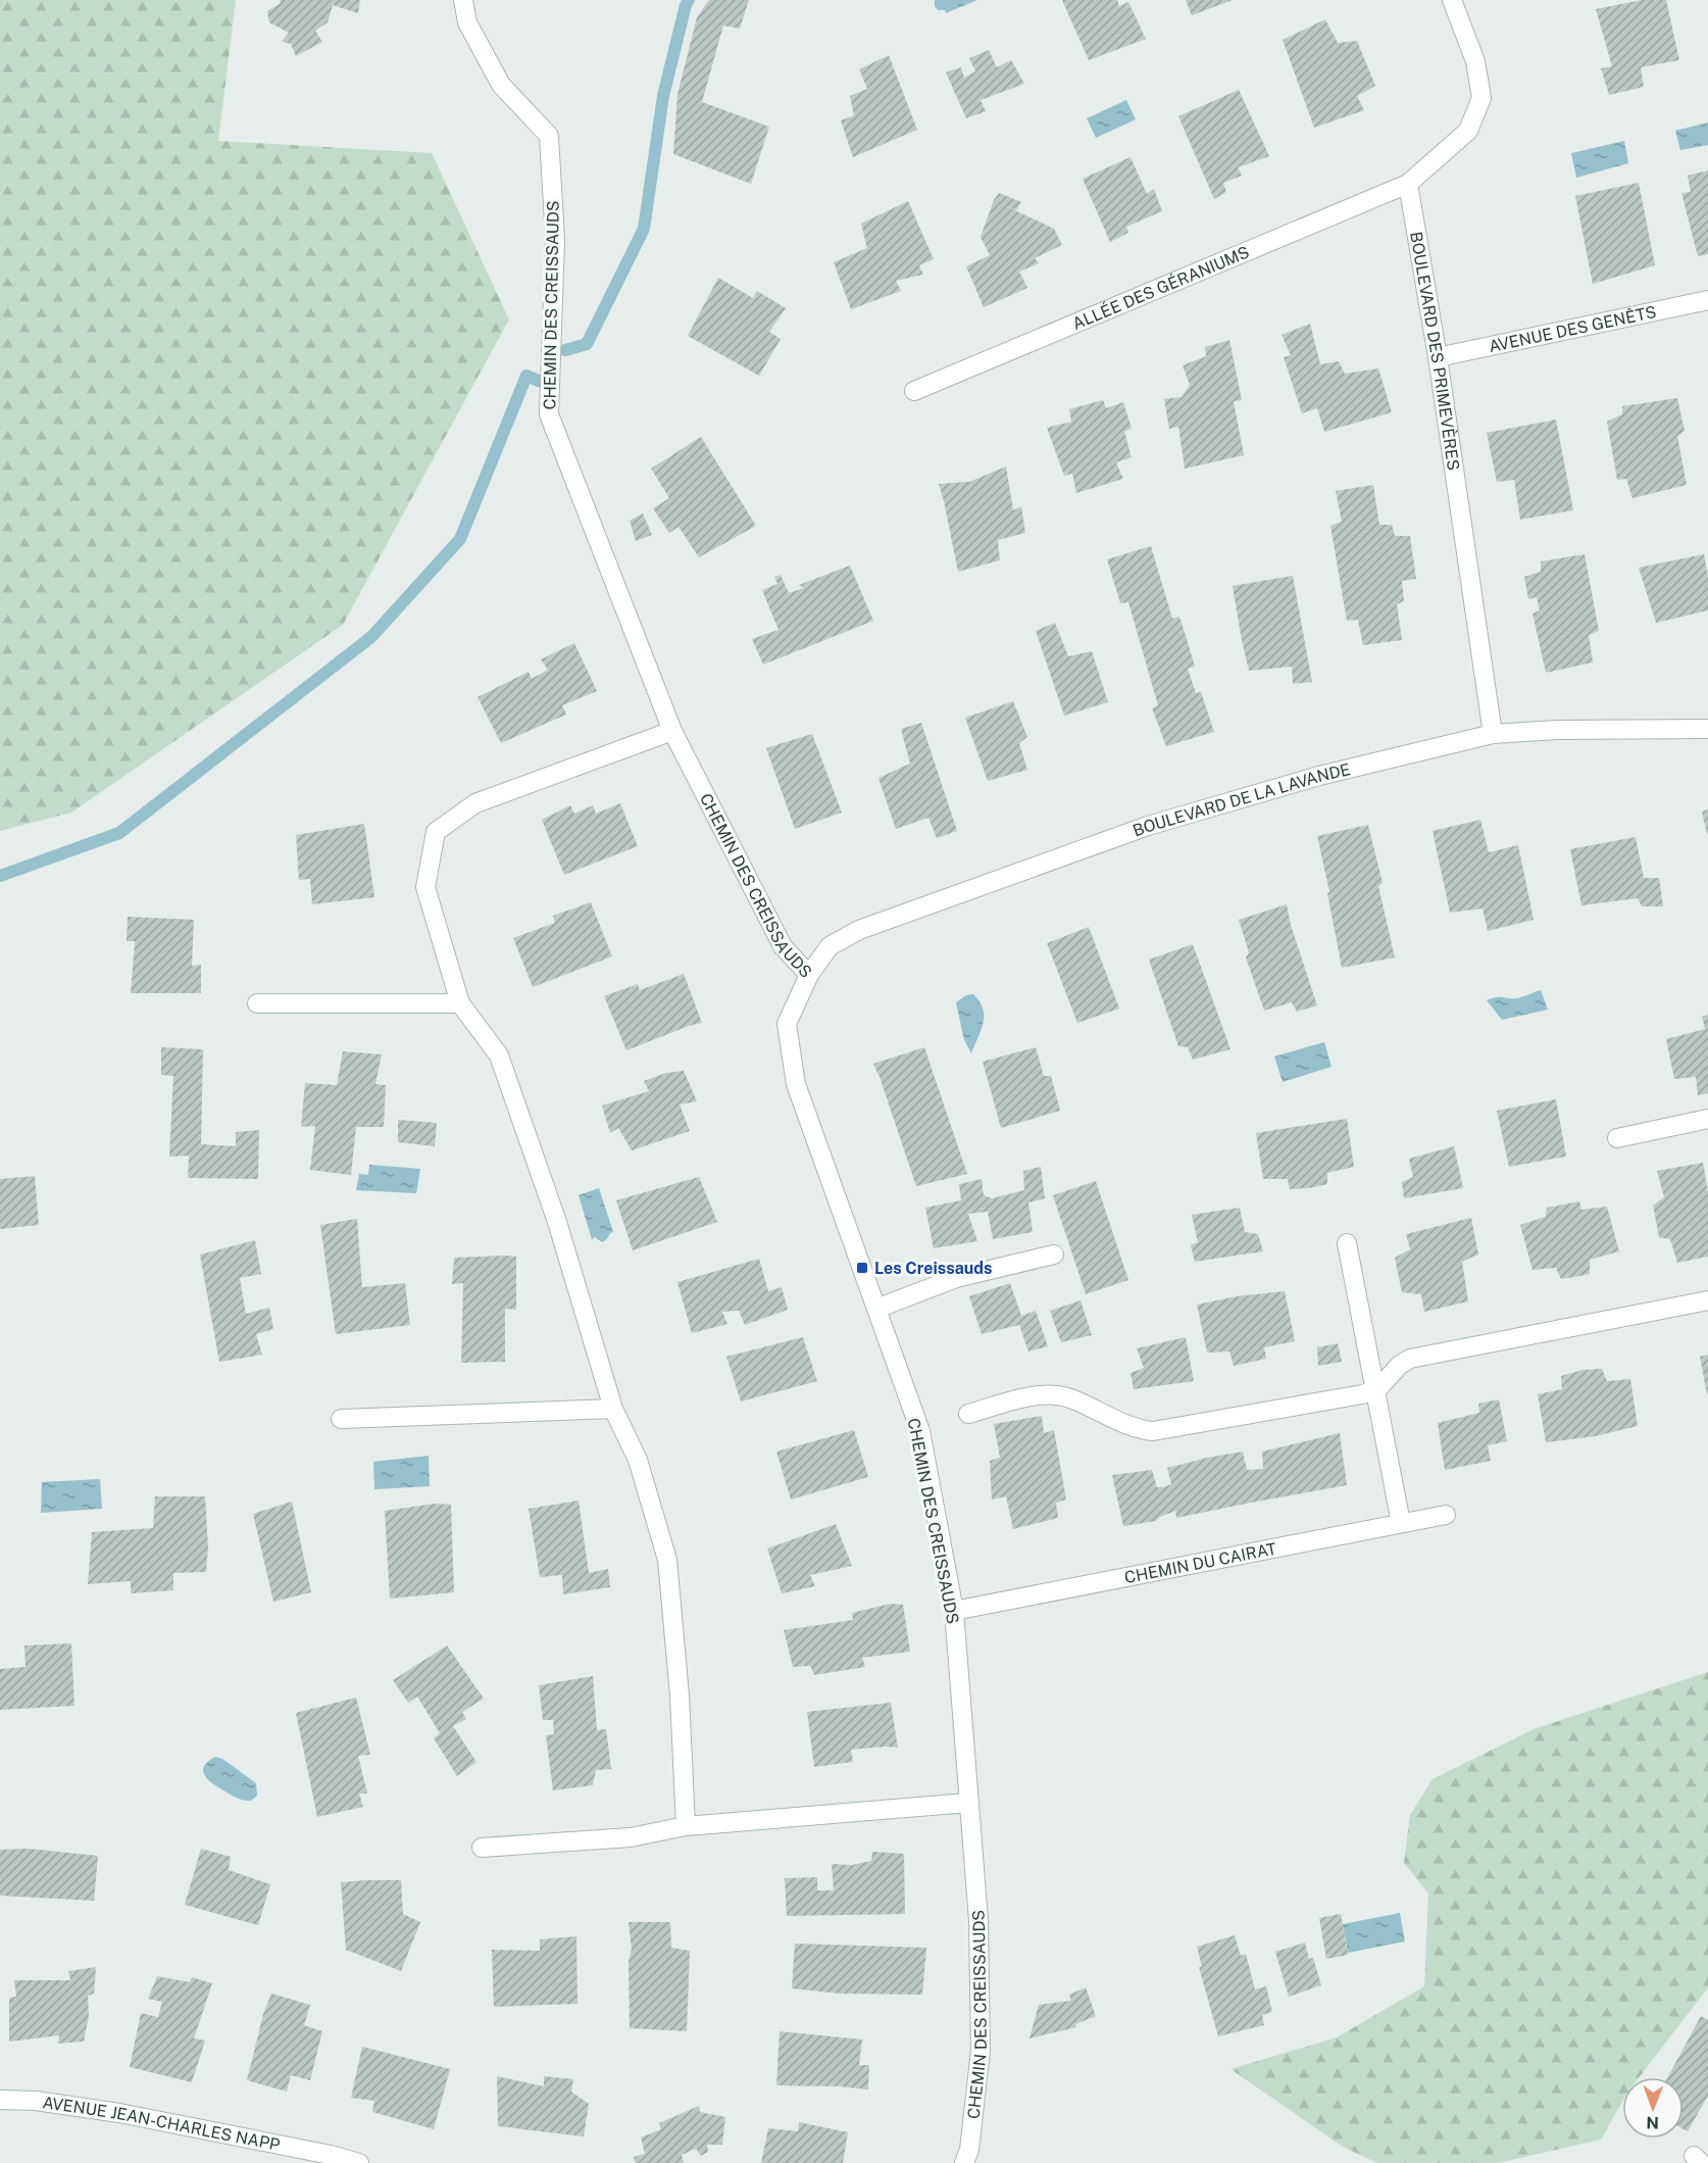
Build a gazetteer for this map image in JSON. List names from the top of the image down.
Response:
{
  "streets": {
    "street": [
      "ALLÉE DES GÉRANIUMS",
      "CHEMIN DES CREISSAUDS",
      "AVENUE DES GENÊTS",
      "BOULEVARD DES PRIMEVÈRES",
      "BOULEVARD DE LA LAVANDE",
      "CHEMIN DU CAIRAT",
      "AVENUE JEAN-CHARLES NAPP"
    ]
  },
  "crossings": [
    ["ALLÉE DES GÉRANIUMS", "BOULEVARD DES PRIMEVÈRES"],
    ["CHEMIN DES CREISSAUDS", "BOULEVARD DE LA LAVANDE"],
    ["CHEMIN DES CREISSAUDS", "CHEMIN DU CAIRAT"],
    ["AVENUE DES GENÊTS", "BOULEVARD DES PRIMEVÈRES"],
    ["BOULEVARD DES PRIMEVÈRES", "BOULEVARD DE LA LAVANDE"]
  ],
  "places": {
    "transit": ["Les Creissauds"]
  },
  "north": "bottom"
}
